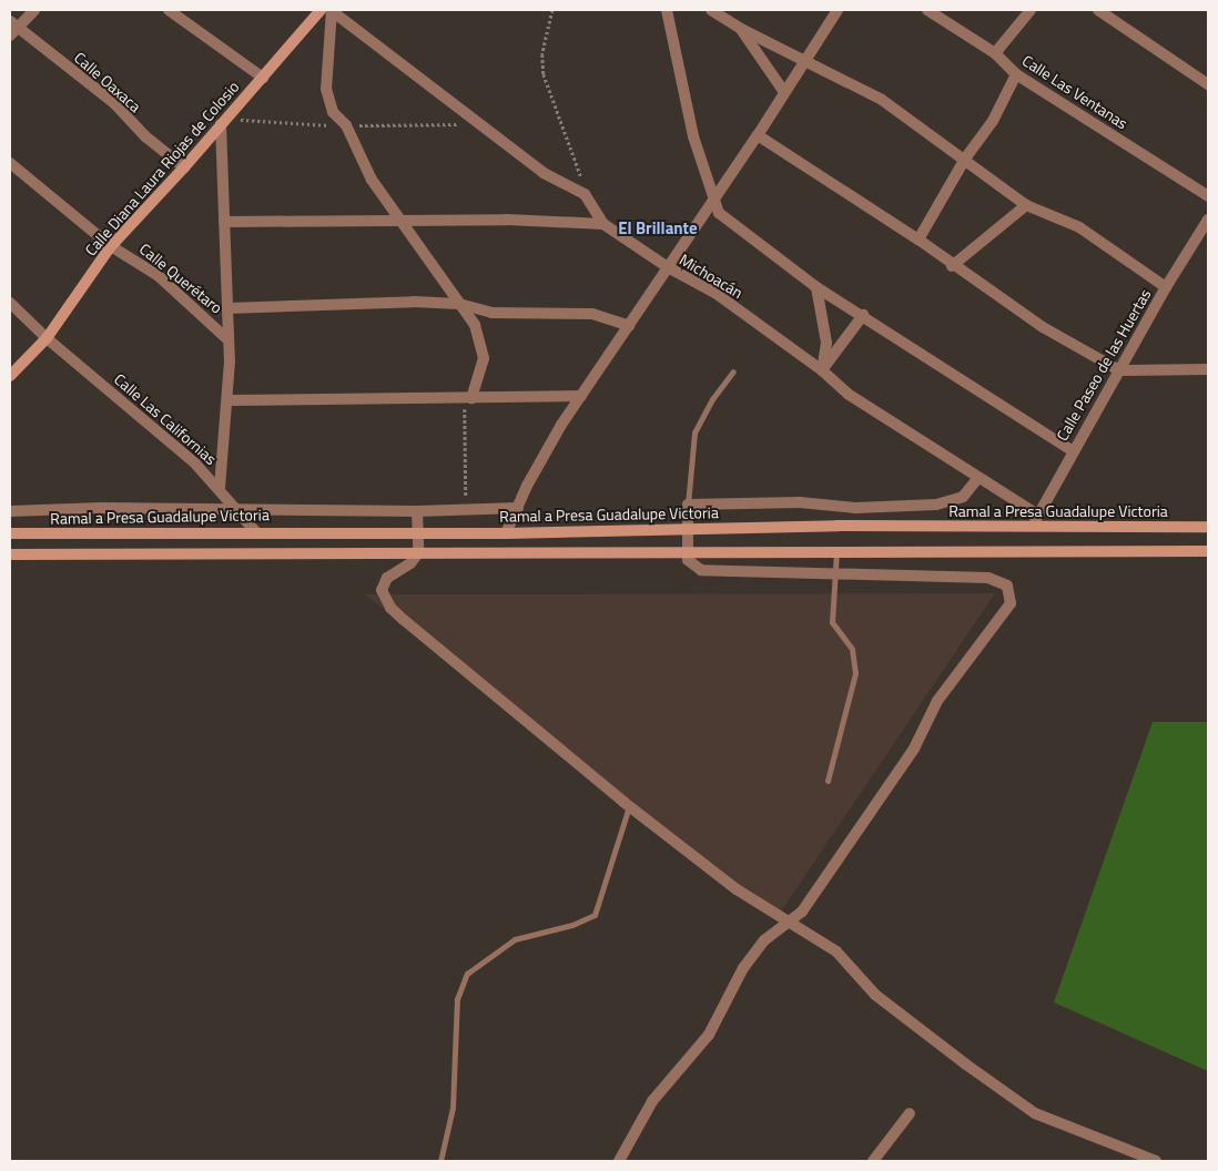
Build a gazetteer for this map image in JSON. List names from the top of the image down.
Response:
{
  "streets": {
    "main road": ["Calle Diana Laura Riojas de Colosio", "Ramal a Presa Guadalupe Victoria"],
    "street": [
      "Calle Oaxaca",
      "Calle Las Ventanas",
      "Michoacán",
      "Calle Querétaro",
      "Calle Paseo de las Huertas",
      "Calle Las Californias"
    ]
  },
  "crossings": [
    ["Calle Oaxaca", "Calle Diana Laura Riojas de Colosio"],
    ["Calle Diana Laura Riojas de Colosio", "Calle Querétaro"],
    ["Calle Diana Laura Riojas de Colosio", "Calle Las Californias"],
    ["Michoacán", "Calle Paseo de las Huertas"],
    ["Calle Paseo de las Huertas", "Ramal a Presa Guadalupe Victoria"],
    ["Calle Las Californias", "Ramal a Presa Guadalupe Victoria"]
  ],
  "districts": ["El Brillante"]
}
